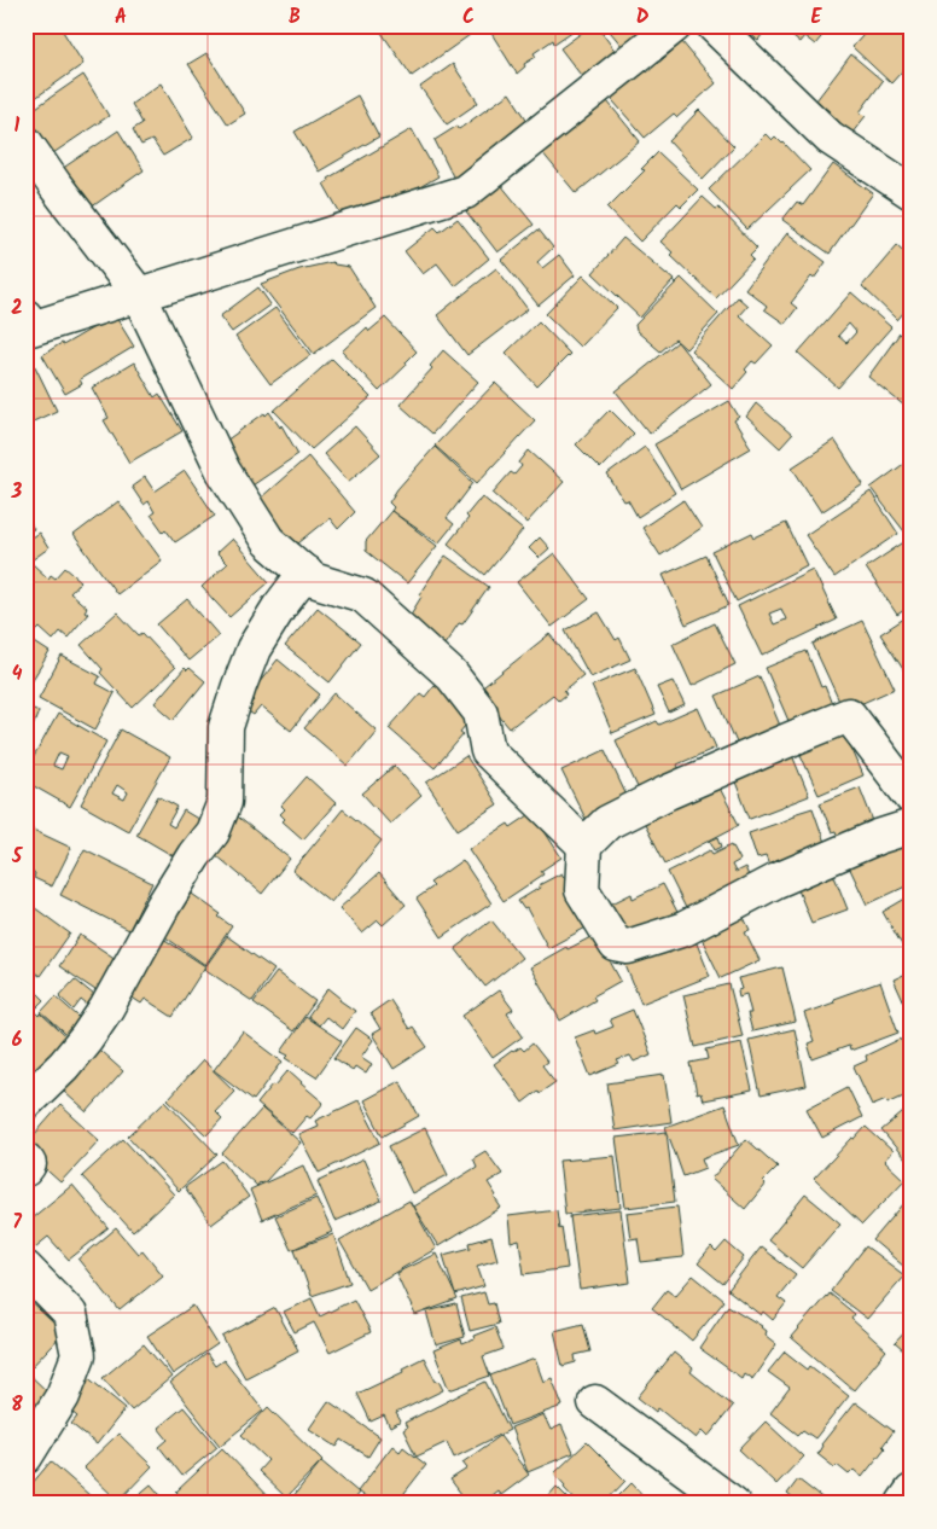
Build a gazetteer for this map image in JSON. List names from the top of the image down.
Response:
{
  "grid": {
    "columns": [
      "A",
      "B",
      "C",
      "D",
      "E"
    ],
    "rows": [
      "1",
      "2",
      "3",
      "4",
      "5",
      "6",
      "7",
      "8"
    ]
  }
}
